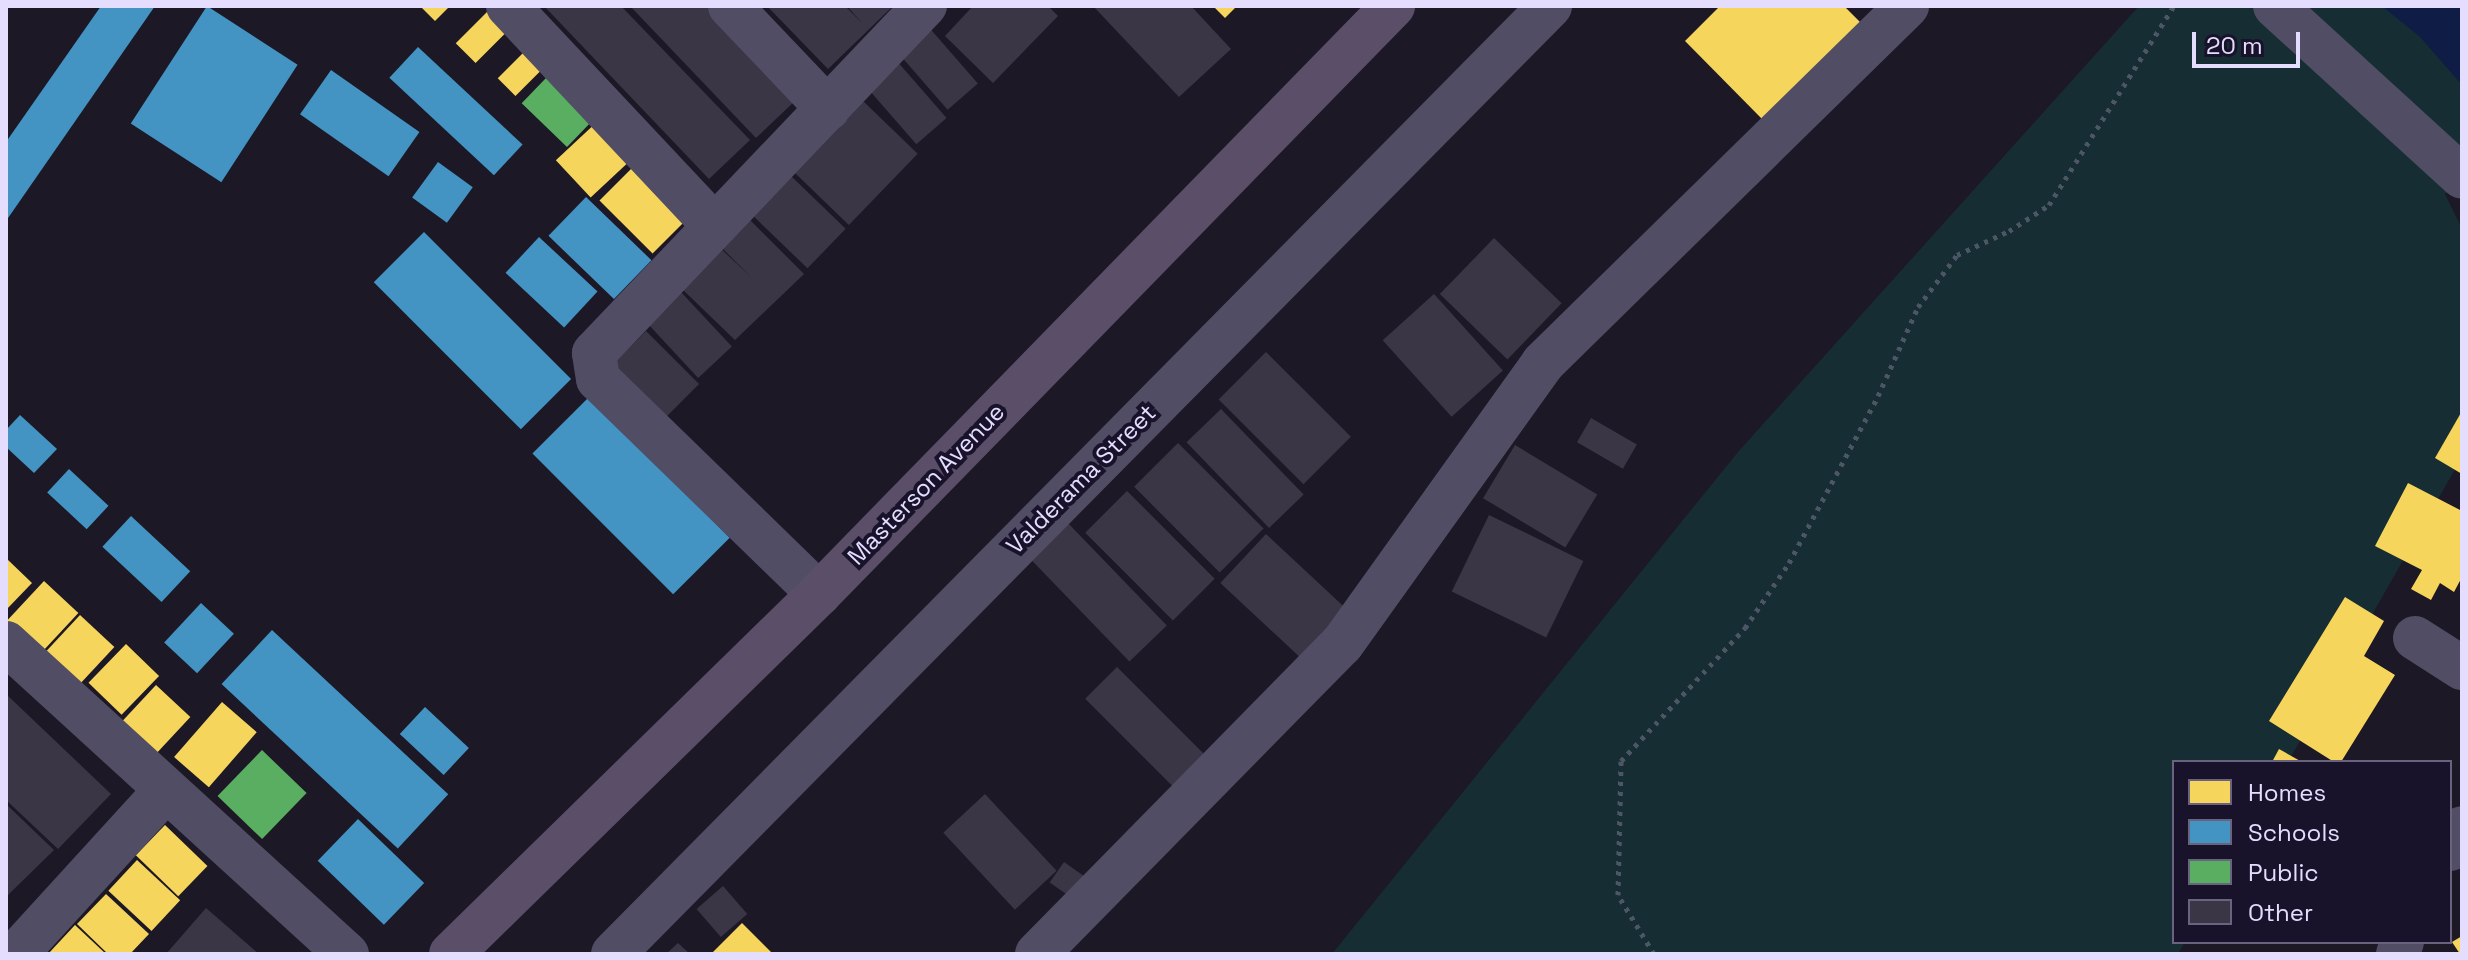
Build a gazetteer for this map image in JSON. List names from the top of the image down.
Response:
{
  "streets": {
    "main road": ["Masterson Avenue"],
    "street": ["Valderama Street"]
  },
  "legend": [
    "Homes",
    "Schools",
    "Public",
    "Other"
  ],
  "scale_bar": "20 m"
}
